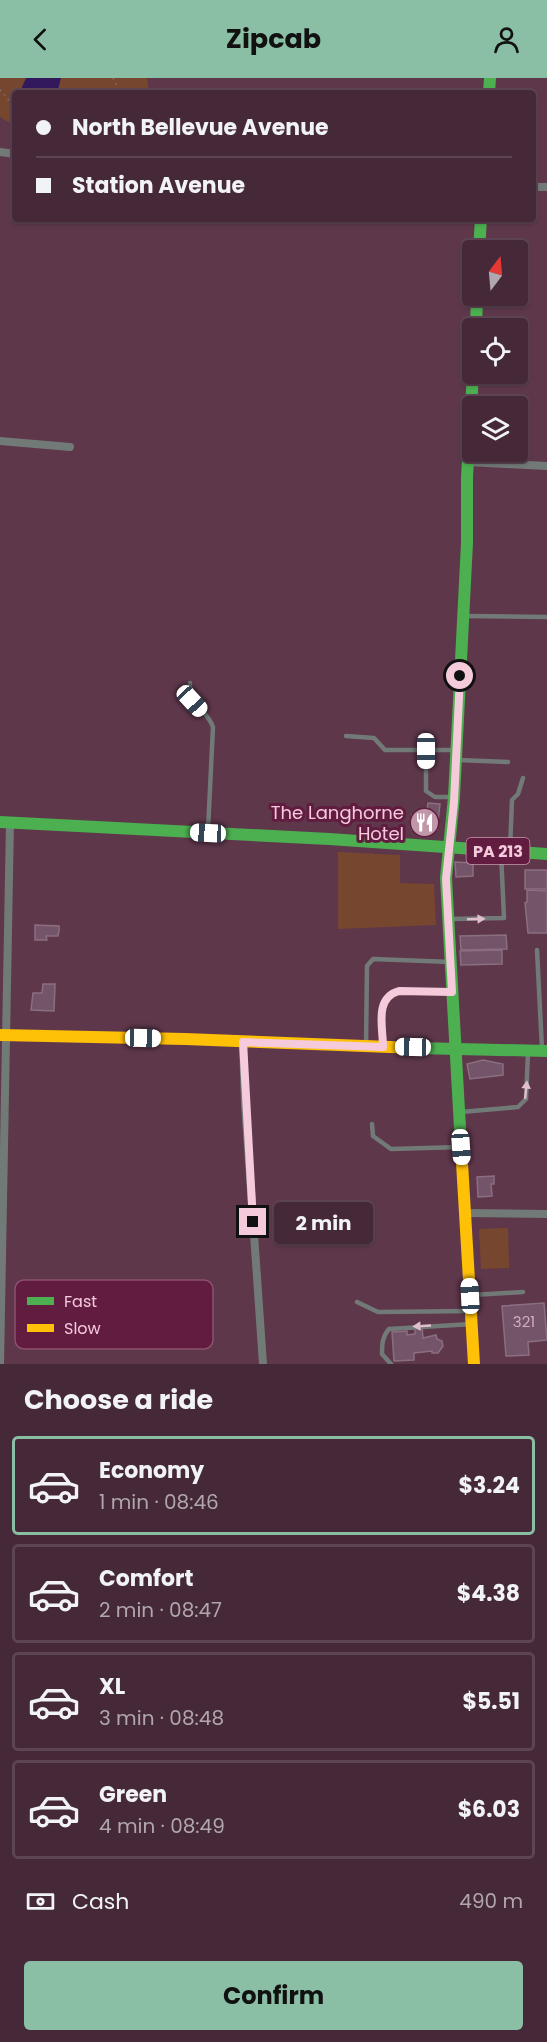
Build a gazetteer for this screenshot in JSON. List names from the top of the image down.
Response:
{
  "streets": {
    "street": ["PA 213"]
  },
  "places": {
    "restaurant": ["The Langhorne Hotel"]
  },
  "house_numbers": ["321"],
  "legend": ["Fast", "Slow"],
  "north": "top",
  "page": {
    "header": "Zipcab",
    "banner": ["North Bellevue Avenue", "Station Avenue"],
    "bubble": "2 min",
    "heading": "Choose a ride",
    "list": [
      {
        "name": "Economy",
        "note": "1 min · 08:46",
        "value": "$3.24"
      },
      {
        "name": "Comfort",
        "note": "2 min · 08:47",
        "value": "$4.38"
      },
      {
        "name": "XL",
        "note": "3 min · 08:48",
        "value": "$5.51"
      },
      {
        "name": "Green",
        "note": "4 min · 08:49",
        "value": "$6.03"
      }
    ],
    "pay": ["Cash", "490 m"],
    "buttons": "Confirm"
  }
}
